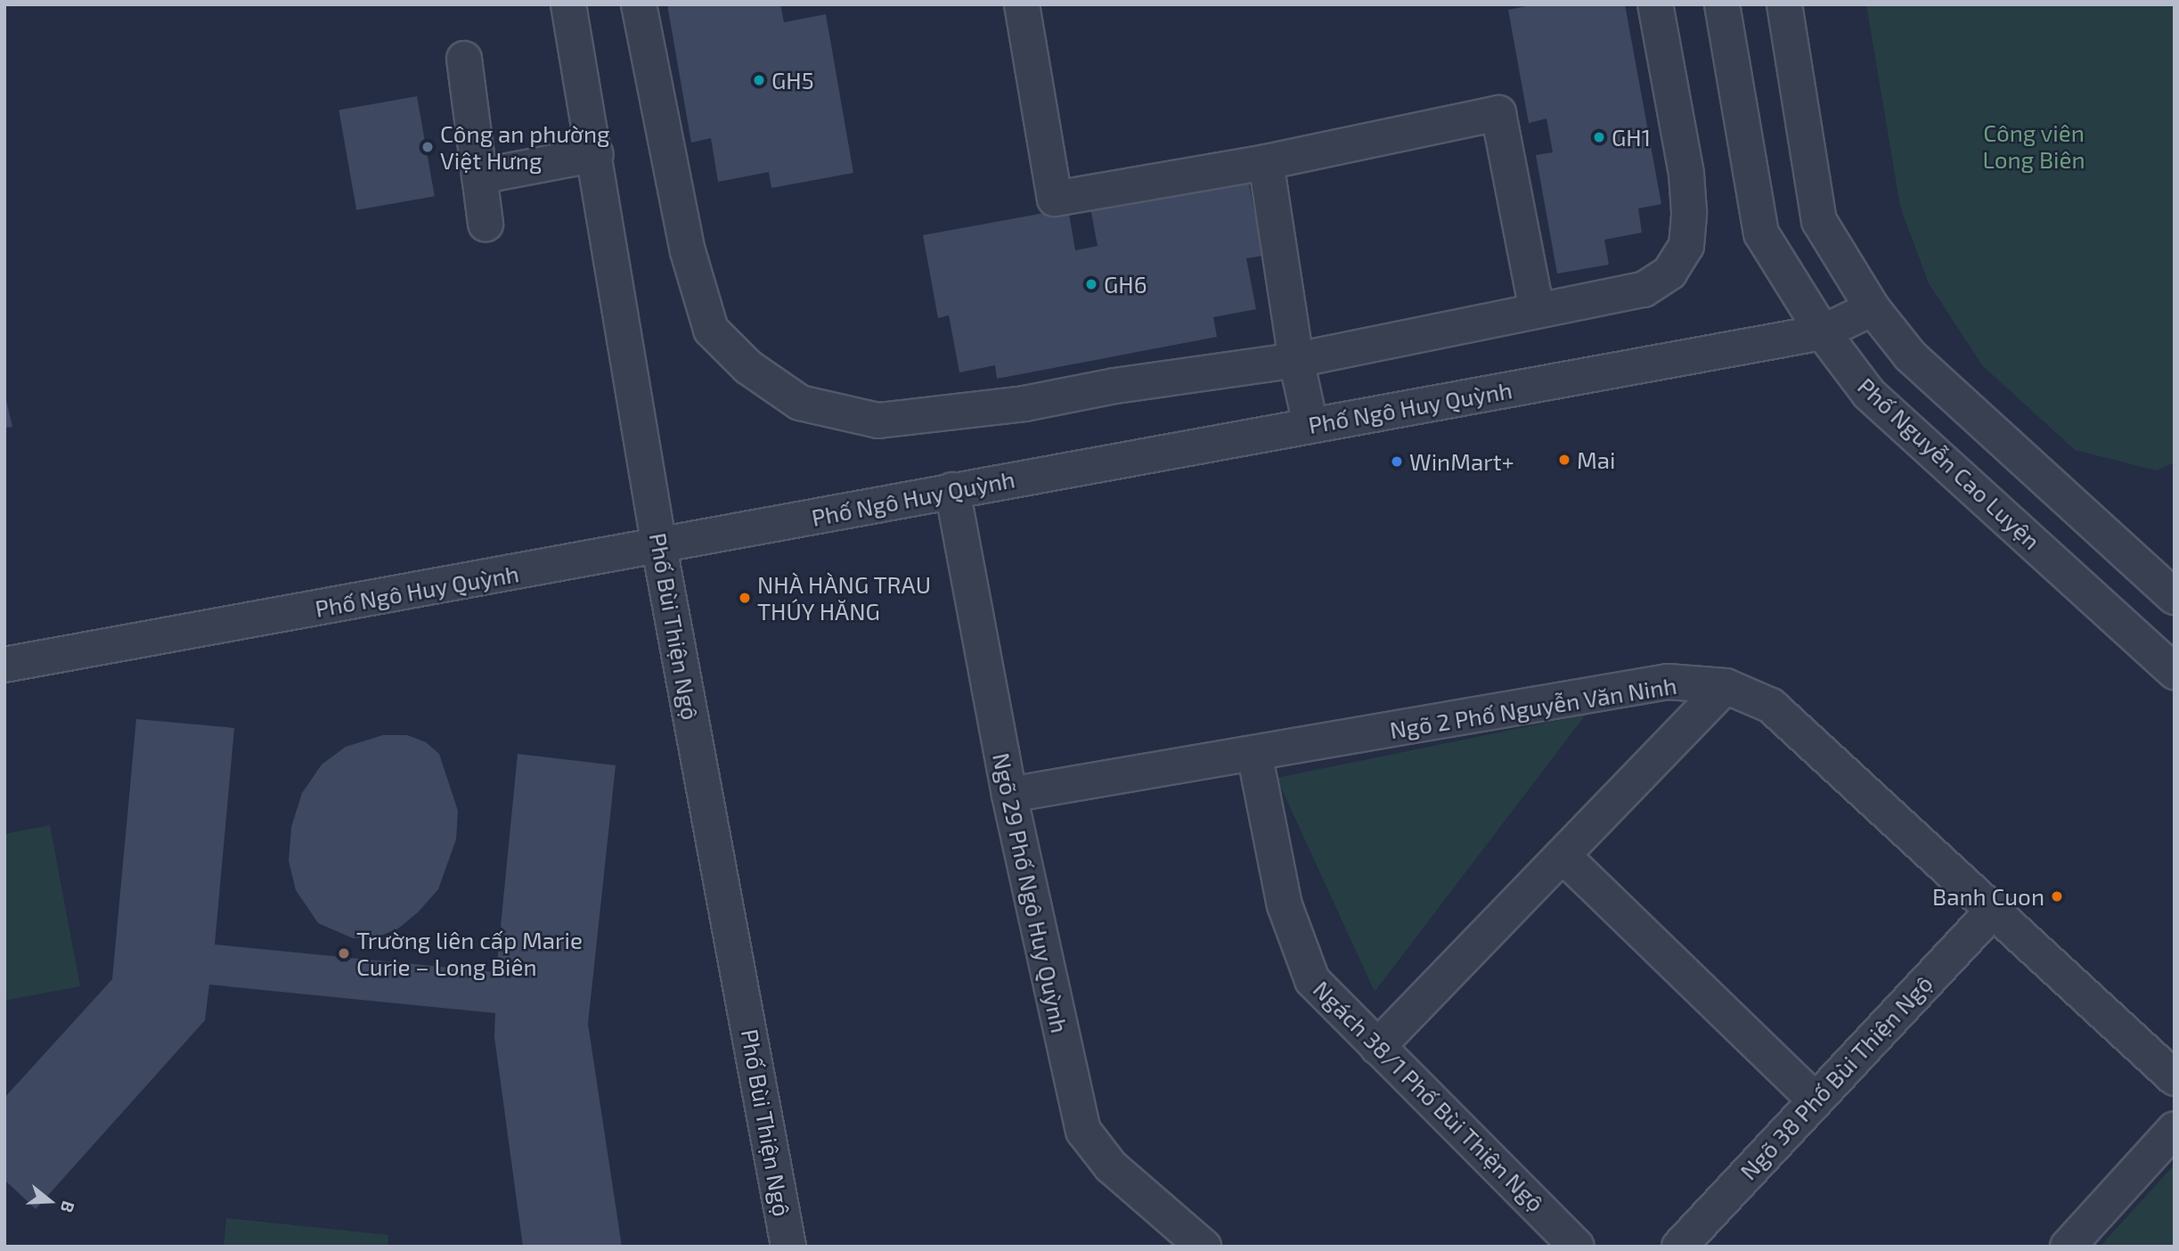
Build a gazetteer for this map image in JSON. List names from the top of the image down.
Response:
{
  "streets": {
    "street": [
      "Phố Ngô Huy Quỳnh",
      "Phố Nguyễn Cao Luyện",
      "Phố Bùi Thiện Ngộ",
      "Ngõ 2 Phố Nguyễn Văn Ninh",
      "Ngõ 29 Phố Ngô Huy Quỳnh",
      "Ngõ 38 Phố Bùi Thiện Ngộ",
      "Ngách 38/1 Phố Bùi Thiện Ngộ"
    ]
  },
  "crossings": [
    ["Phố Ngô Huy Quỳnh", "Phố Nguyễn Cao Luyện"],
    ["Phố Ngô Huy Quỳnh", "Phố Bùi Thiện Ngộ"],
    ["Phố Ngô Huy Quỳnh", "Ngõ 29 Phố Ngô Huy Quỳnh"],
    ["Ngõ 2 Phố Nguyễn Văn Ninh", "Ngõ 29 Phố Ngô Huy Quỳnh"],
    ["Ngõ 2 Phố Nguyễn Văn Ninh", "Ngõ 38 Phố Bùi Thiện Ngộ"],
    ["Ngõ 2 Phố Nguyễn Văn Ninh", "Ngách 38/1 Phố Bùi Thiện Ngộ"]
  ],
  "parks": ["Công viên Long Biên"],
  "places": [
    "GH5",
    "GH1",
    "Công an phường Việt Hưng",
    "GH6",
    "Mai",
    "WinMart+",
    "NHÀ HÀNG TRAU THÚY HĂNG",
    "Banh Cuon",
    "Trường liên cấp Marie Curie – Long Biên"
  ],
  "north": "right"
}
